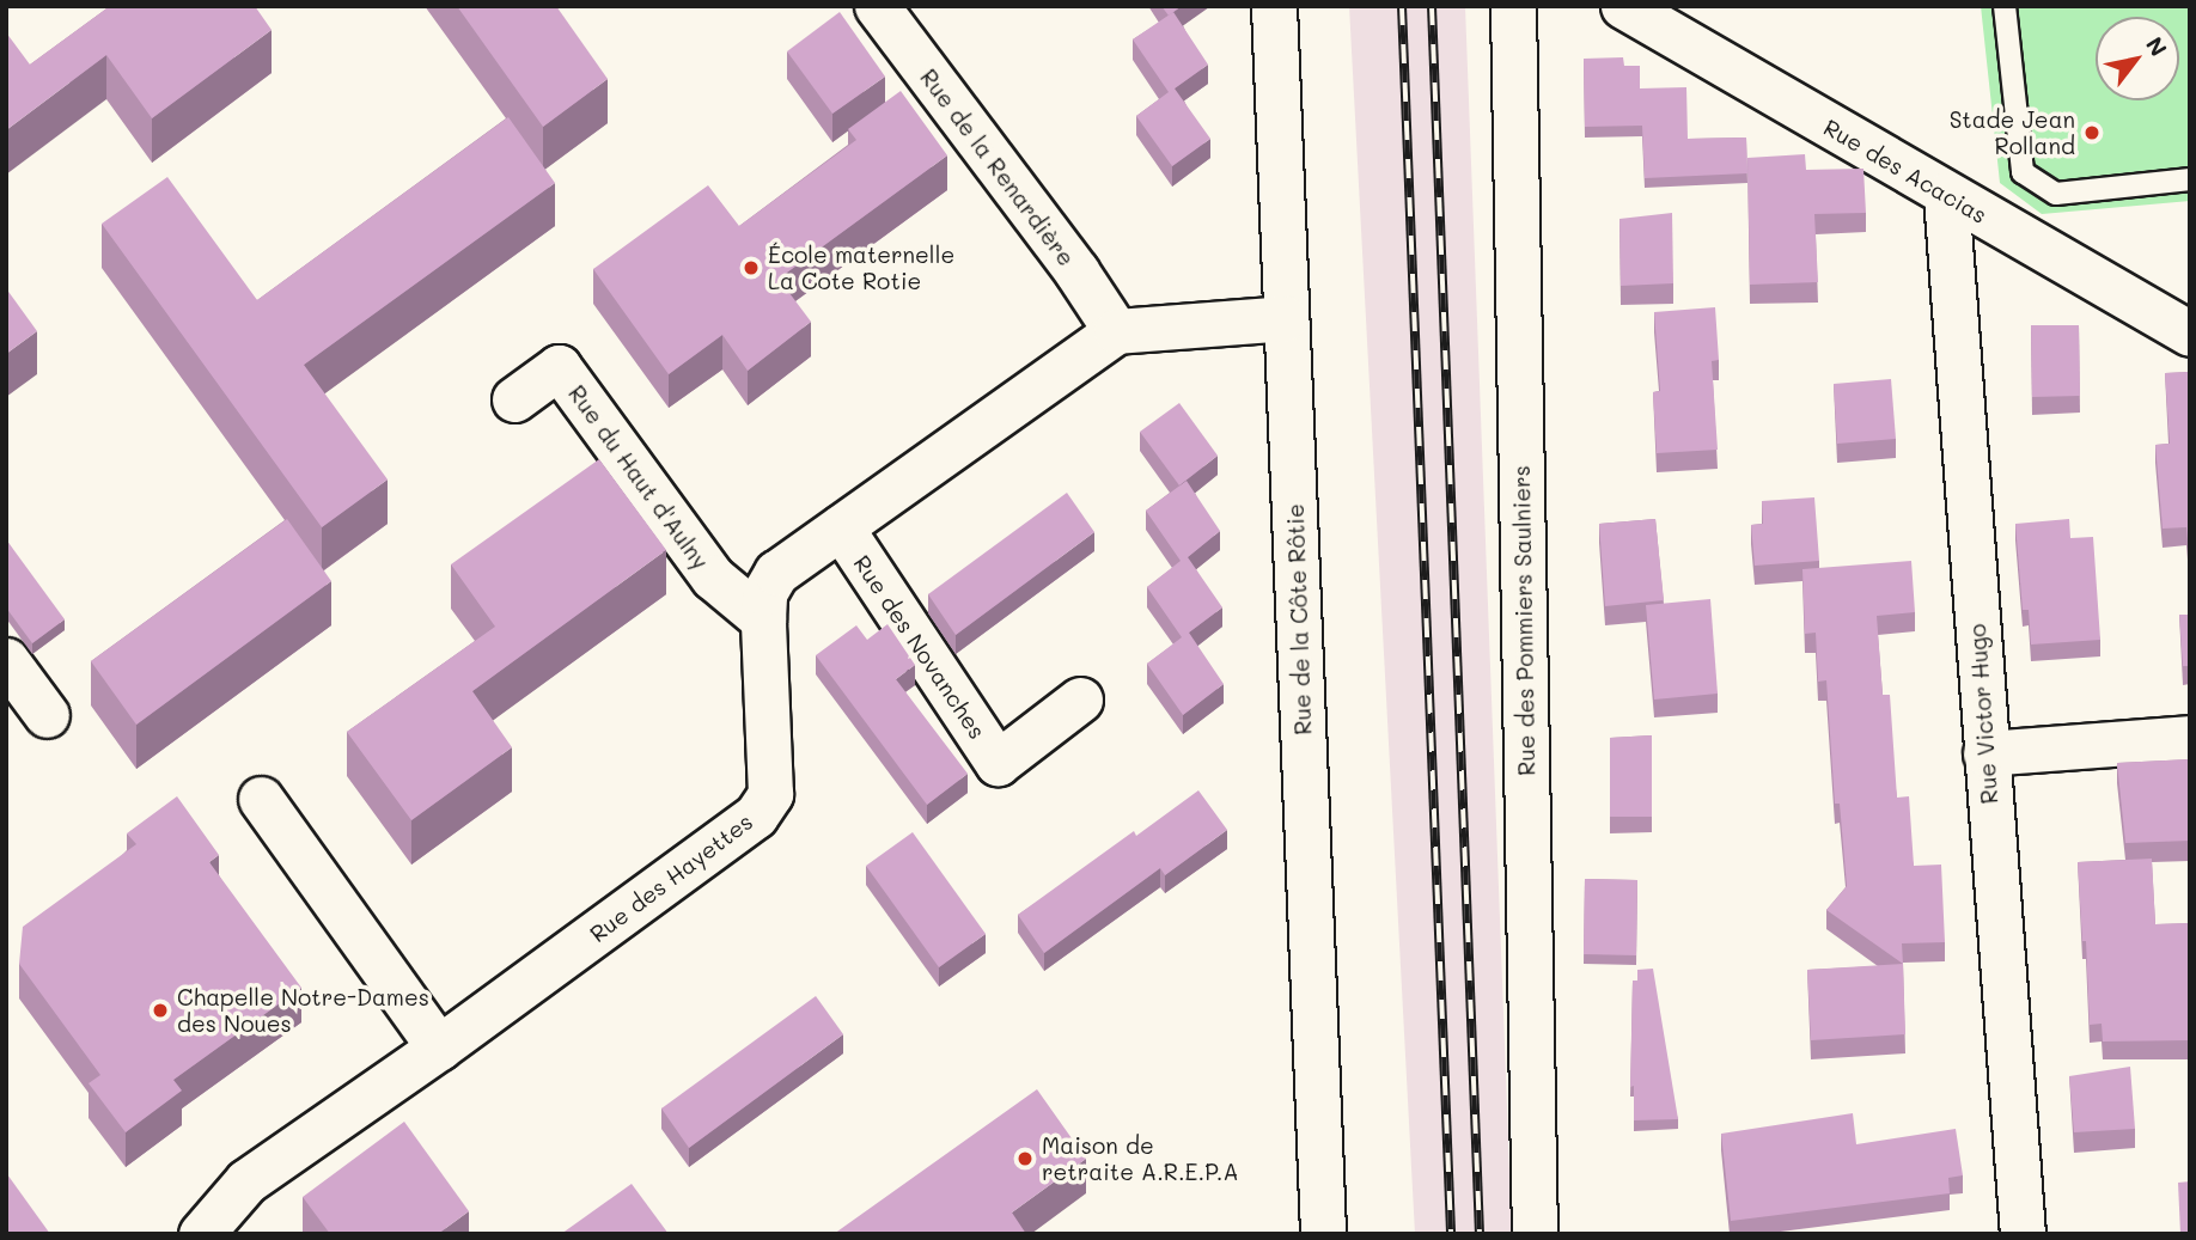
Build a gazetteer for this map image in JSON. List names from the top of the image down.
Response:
{
  "streets": {
    "street": [
      "Rue de la Renardière",
      "Rue des Acacias",
      "Rue du Haut d'Aulny",
      "Rue de la Côte Rôtie",
      "Rue des Pommiers Saulniers",
      "Rue des Novanches",
      "Rue Victor Hugo",
      "Rue des Hayettes"
    ]
  },
  "crossings": [
    ["Rue de la Renardière", "Rue des Hayettes"],
    ["Rue des Acacias", "Rue Victor Hugo"],
    ["Rue du Haut d'Aulny", "Rue des Hayettes"],
    ["Rue des Novanches", "Rue des Hayettes"]
  ],
  "places": [
    "Stade Jean Rolland",
    "École maternelle La Cote Rotie",
    "Chapelle Notre-Dames des Noues",
    "Maison de retraite A.R.E.P.A"
  ],
  "north": "top right"
}
